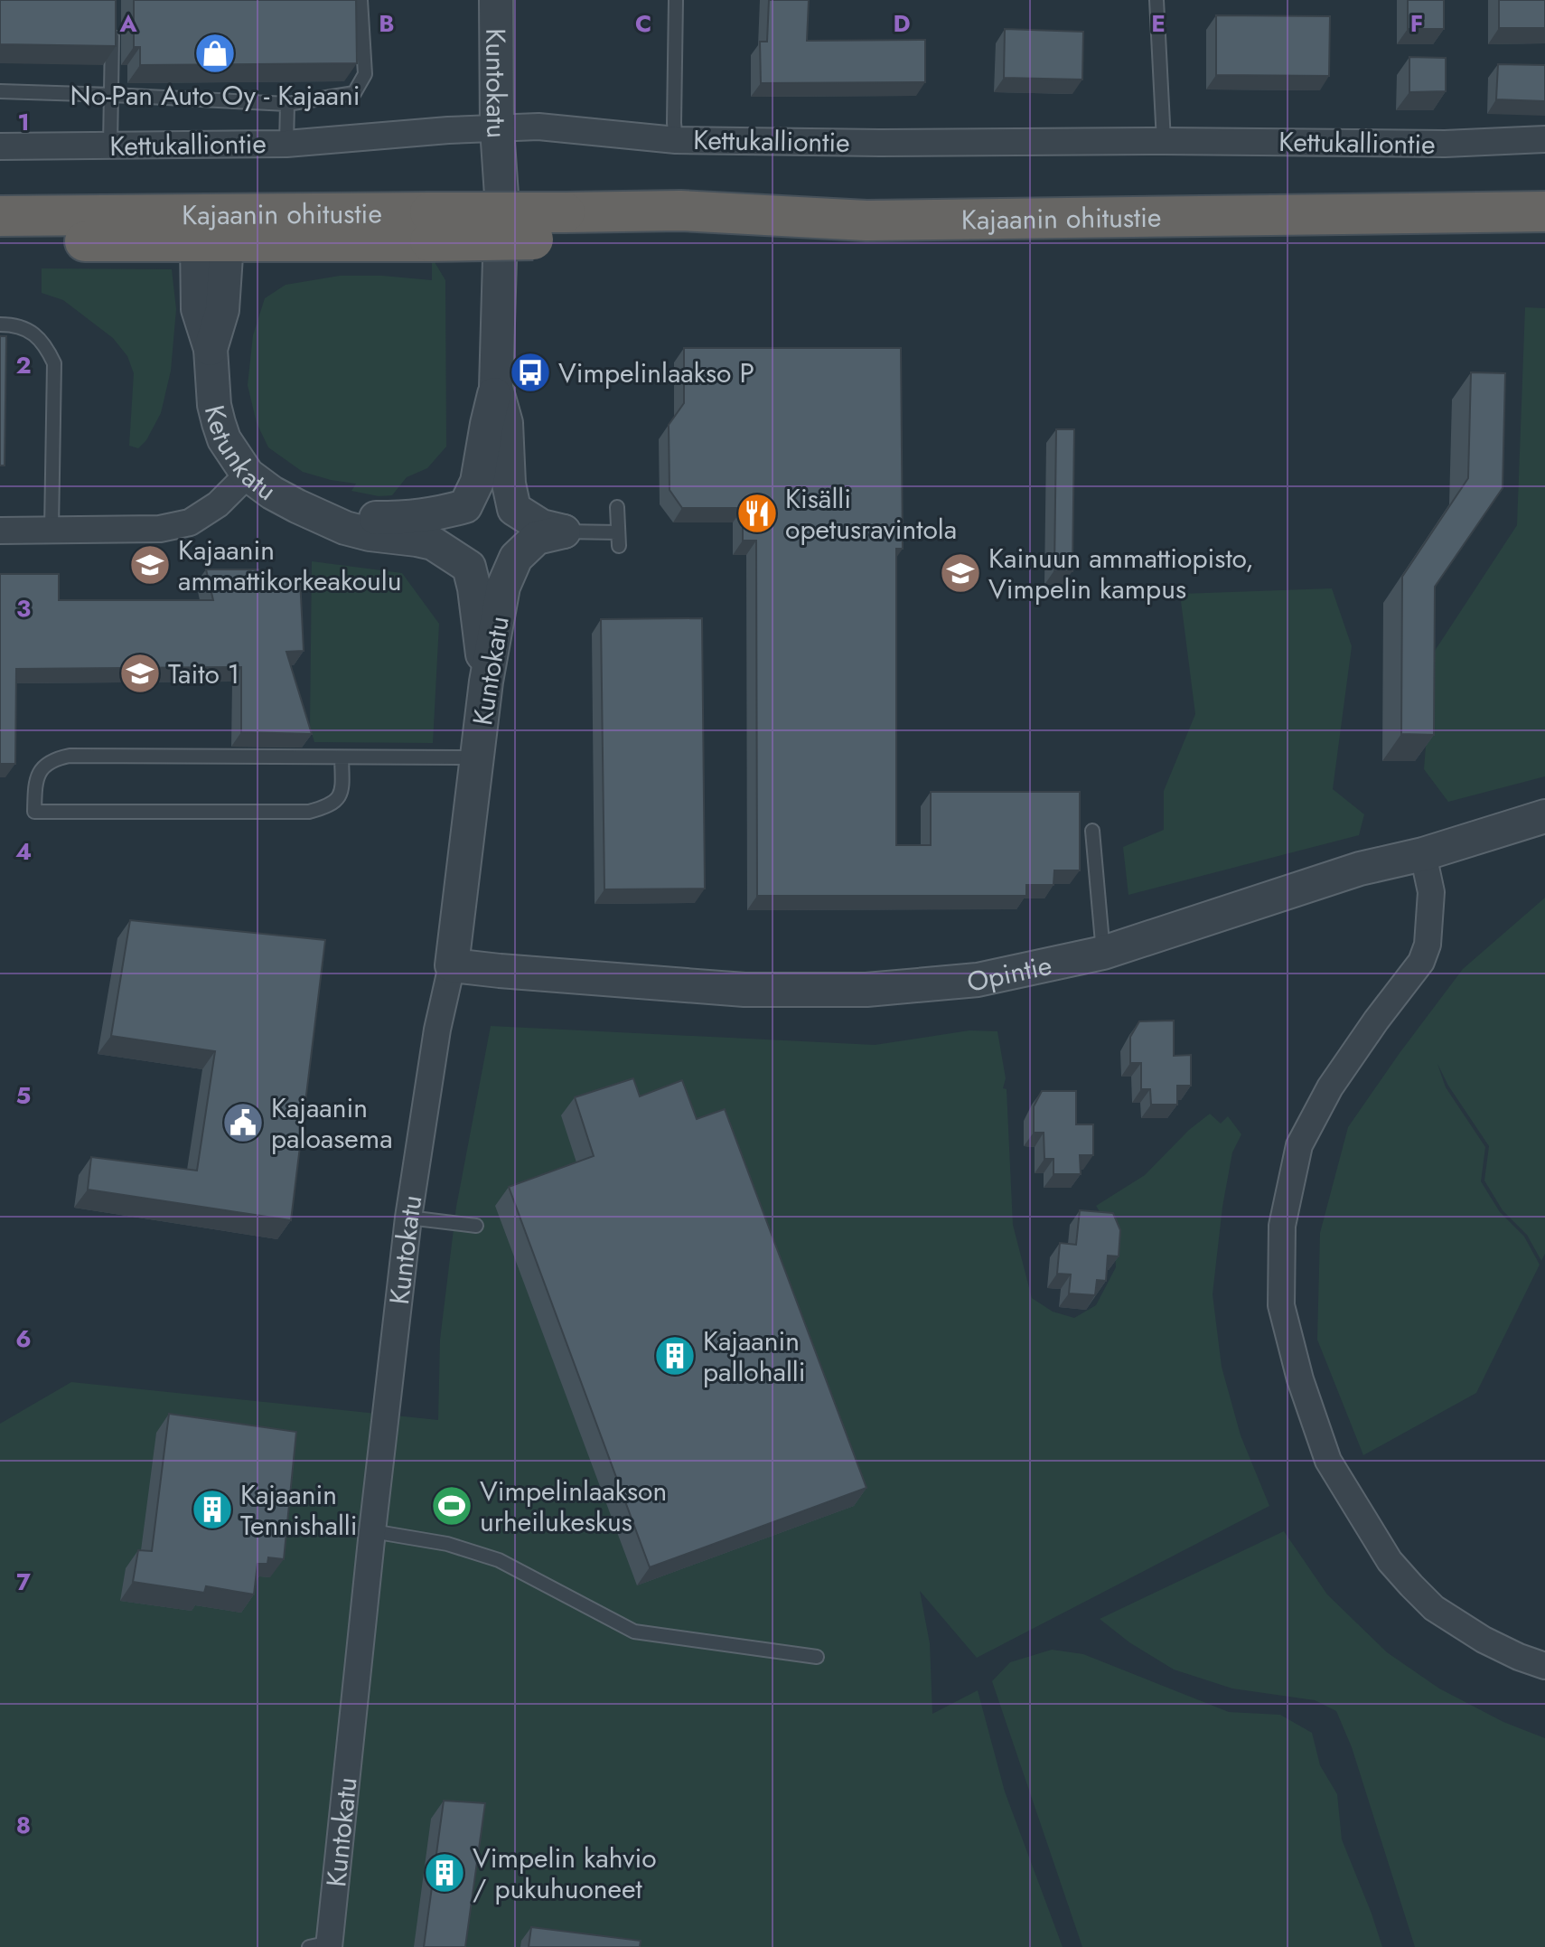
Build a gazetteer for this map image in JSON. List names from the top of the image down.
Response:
{
  "streets": {
    "highway": ["Kajaanin ohitustie"],
    "street": [
      "Kuntokatu",
      "Kettukalliontie",
      "Ketunkatu",
      "Opintie"
    ]
  },
  "crossings": [
    ["Kuntokatu", "Kettukalliontie"],
    ["Kuntokatu", "Ketunkatu"],
    ["Kuntokatu", "Opintie"],
    ["Kajaanin ohitustie", "Ketunkatu"]
  ],
  "places": {
    "shop": ["No-Pan Auto Oy - Kajaani"],
    "bus stop": ["Vimpelinlaakso P"],
    "restaurant": ["Kisälli opetusravintola"],
    "school or university": ["Kajaanin ammattikorkeakoulu", "Kainuun ammattiopisto, Vimpelin kampus", "Taito 1"],
    "public building": ["Kajaanin paloasema"],
    "building": ["Kajaanin pallohalli", "Kajaanin Tennishalli", "Vimpelin kahvio / pukuhuoneet"],
    "sports": ["Vimpelinlaakson urheilukeskus"]
  },
  "grid": {
    "columns": [
      "A",
      "B",
      "C",
      "D",
      "E",
      "F"
    ],
    "rows": [
      "1",
      "2",
      "3",
      "4",
      "5",
      "6",
      "7",
      "8"
    ]
  }
}
